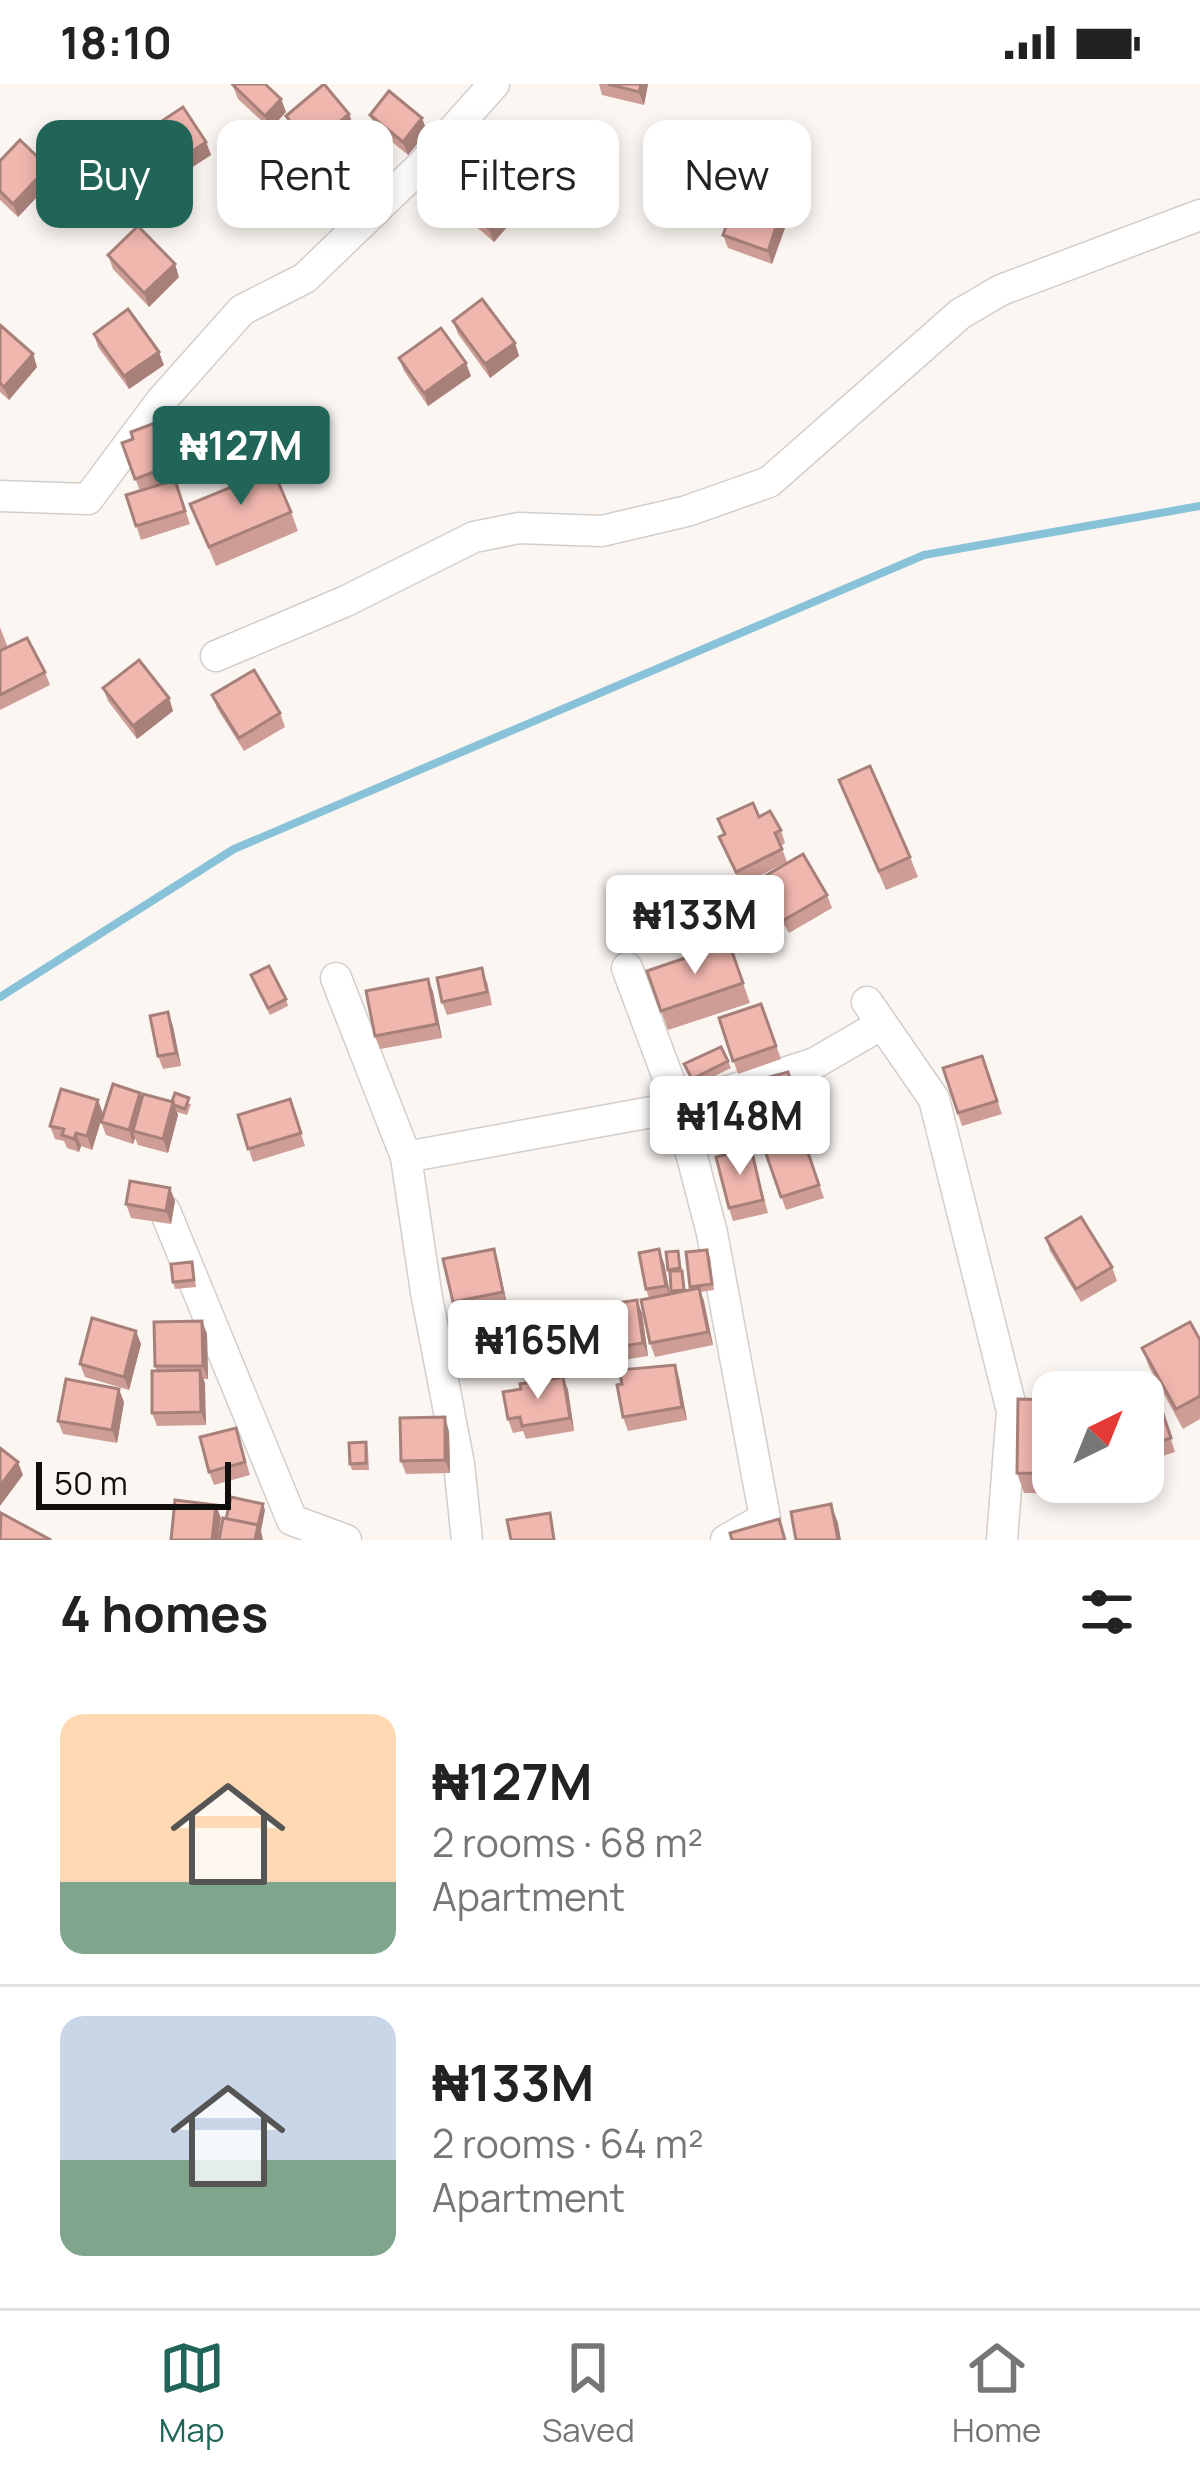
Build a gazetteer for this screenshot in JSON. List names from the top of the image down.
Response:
{
  "scale_bar": "50 m",
  "north": "top right",
  "page": {
    "status": "18:10",
    "chip": [
      "Buy",
      "Rent",
      "Filters",
      "New"
    ],
    "price": [
      "₦127M",
      "₦133M",
      "₦148M",
      "₦165M"
    ],
    "scale": "50 m",
    "heading": "4 homes",
    "list": [
      {
        "name": "₦127M",
        "note": "2 rooms · 68 m² · Apartment"
      },
      {
        "name": "₦133M",
        "note": "2 rooms · 64 m² · Apartment"
      }
    ],
    "tabs": ["Map", "Saved", "Home"]
  }
}
